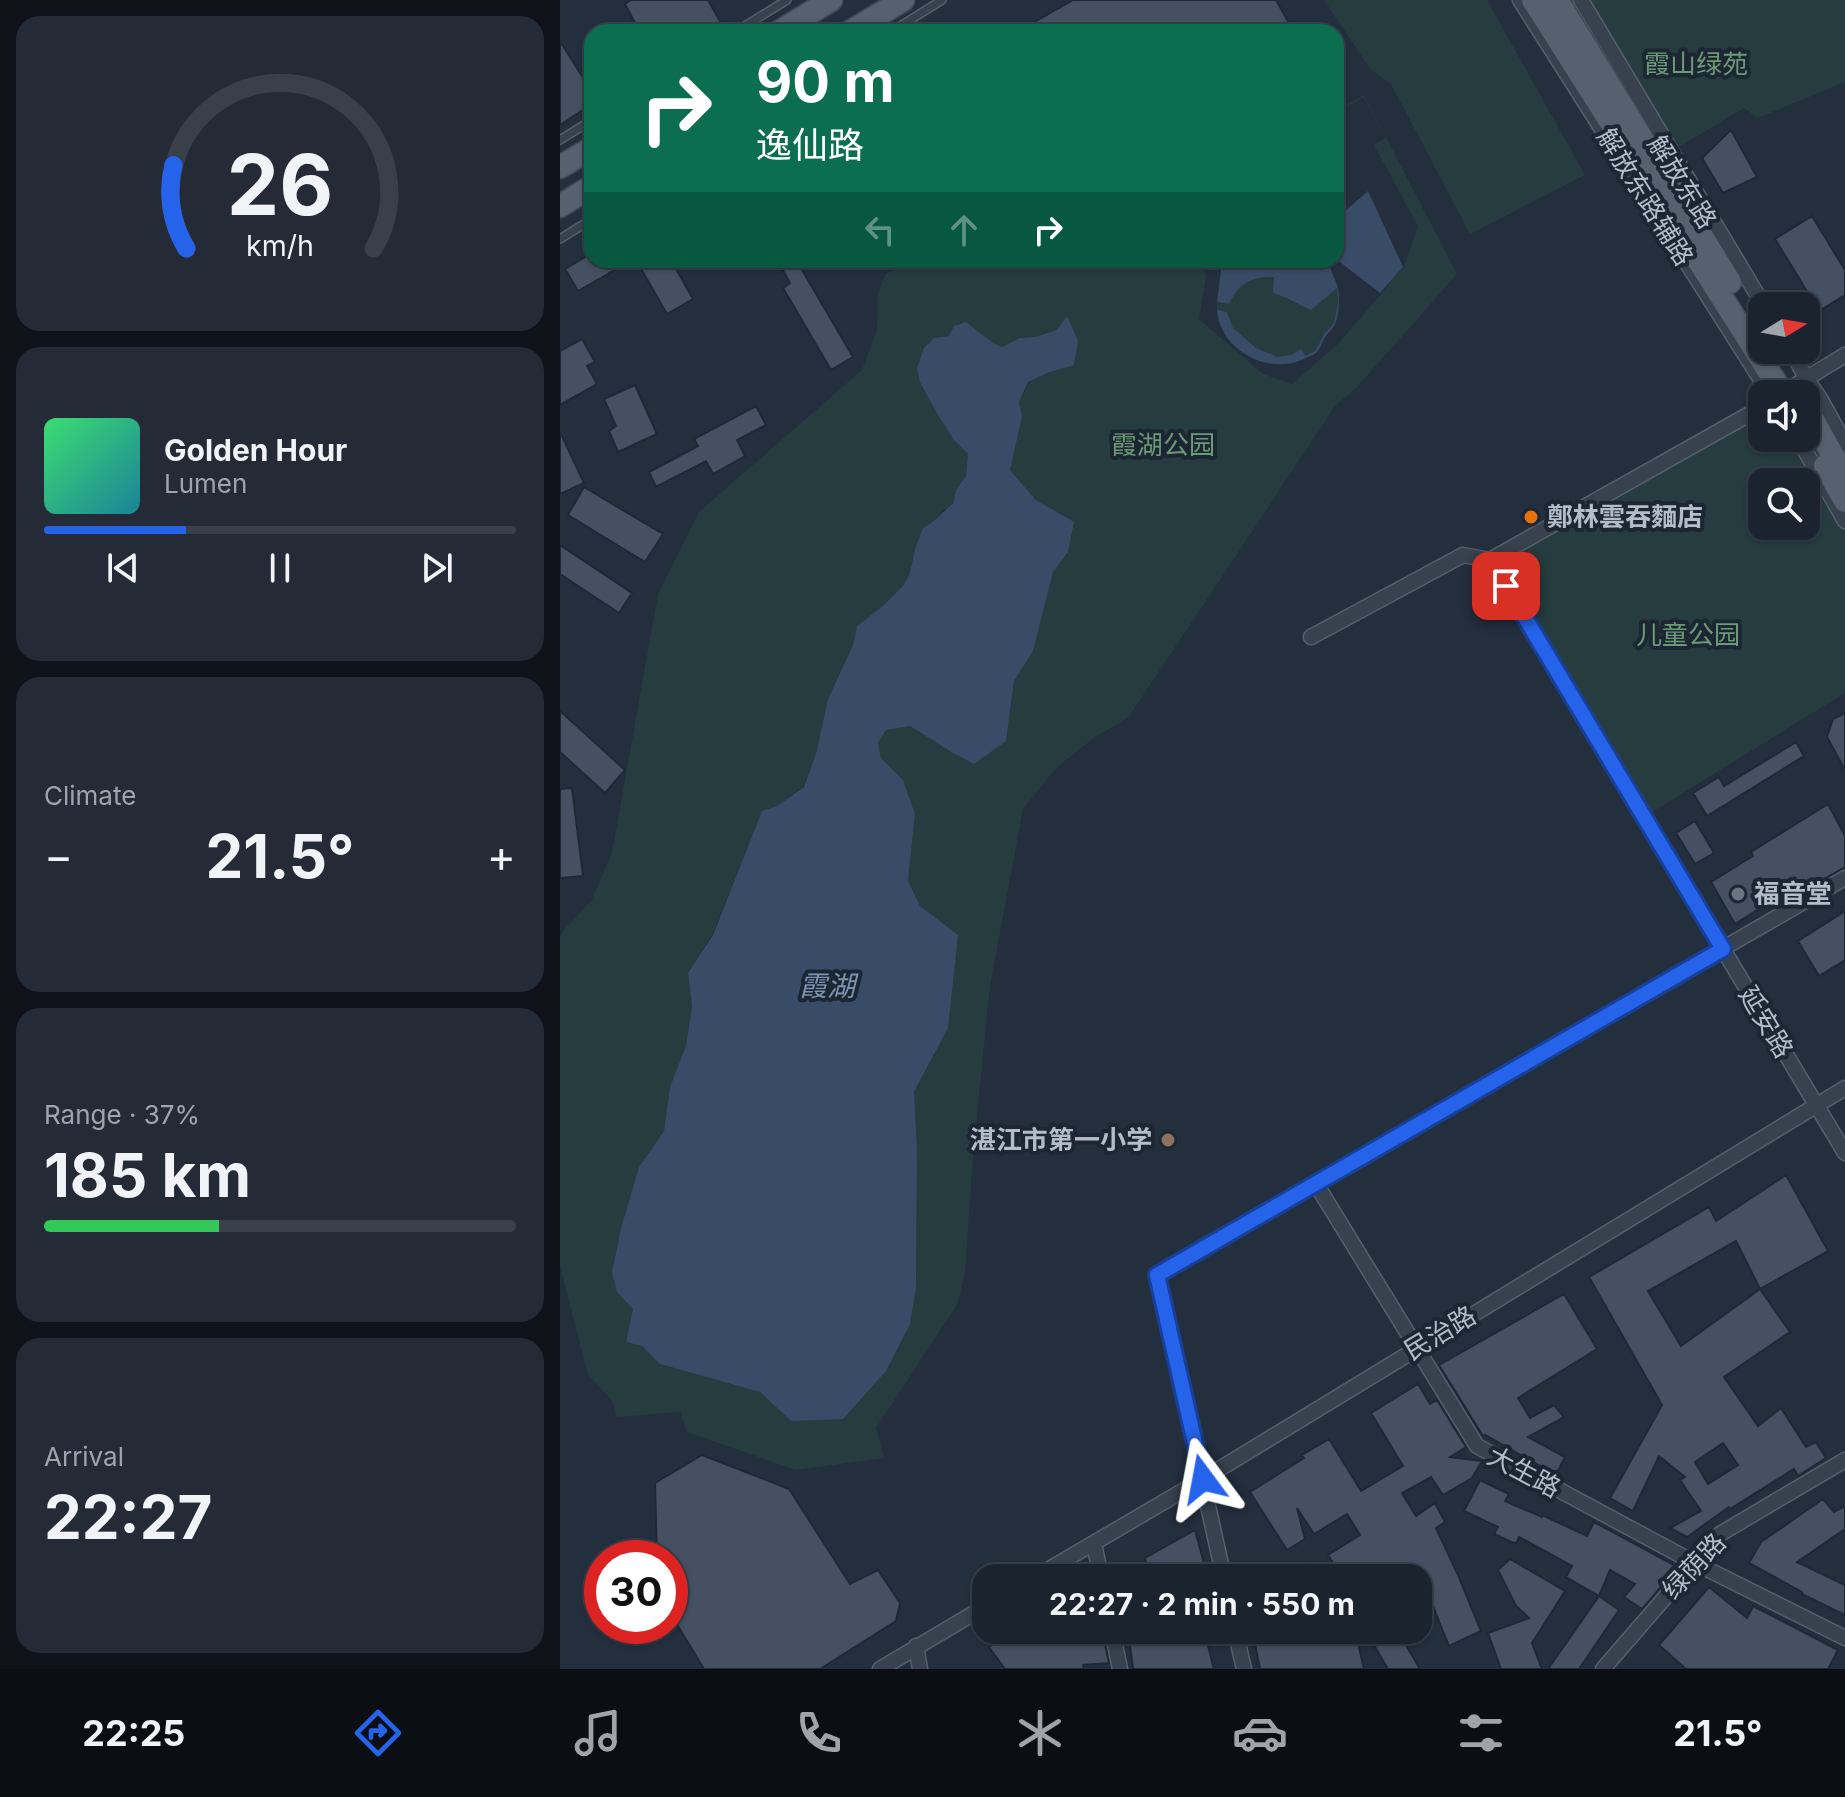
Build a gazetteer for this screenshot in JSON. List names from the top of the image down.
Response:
{
  "streets": {
    "main road": ["解放东路"],
    "street": [
      "解放东路辅路",
      "延安路",
      "民治路",
      "大生路",
      "绿荫路"
    ]
  },
  "crossings": [
    ["延安路", "民治路"],
    ["民治路", "大生路"],
    ["大生路", "绿荫路"]
  ],
  "water": ["霞湖"],
  "parks": ["霞山绿苑", "霞湖公园", "儿童公园"],
  "places": ["鄭林雲吞麵店", "福音堂", "湛江市第一小学"],
  "north": "right",
  "page": {
    "turn": ["90 m", "逸仙路"],
    "song": ["Golden Hour", "Lumen"],
    "tile": [
      "Climate",
      ["Range · 37%", "185 km"],
      ["Arrival", "22:27"]
    ],
    "heat": ["−", "21.5°", "+"],
    "limit": "30",
    "trip": "22:27 · 2 min · 550 m",
    "tabs": ["22:25", "21.5°"],
    "gauge": ["26", "km/h"]
  }
}
